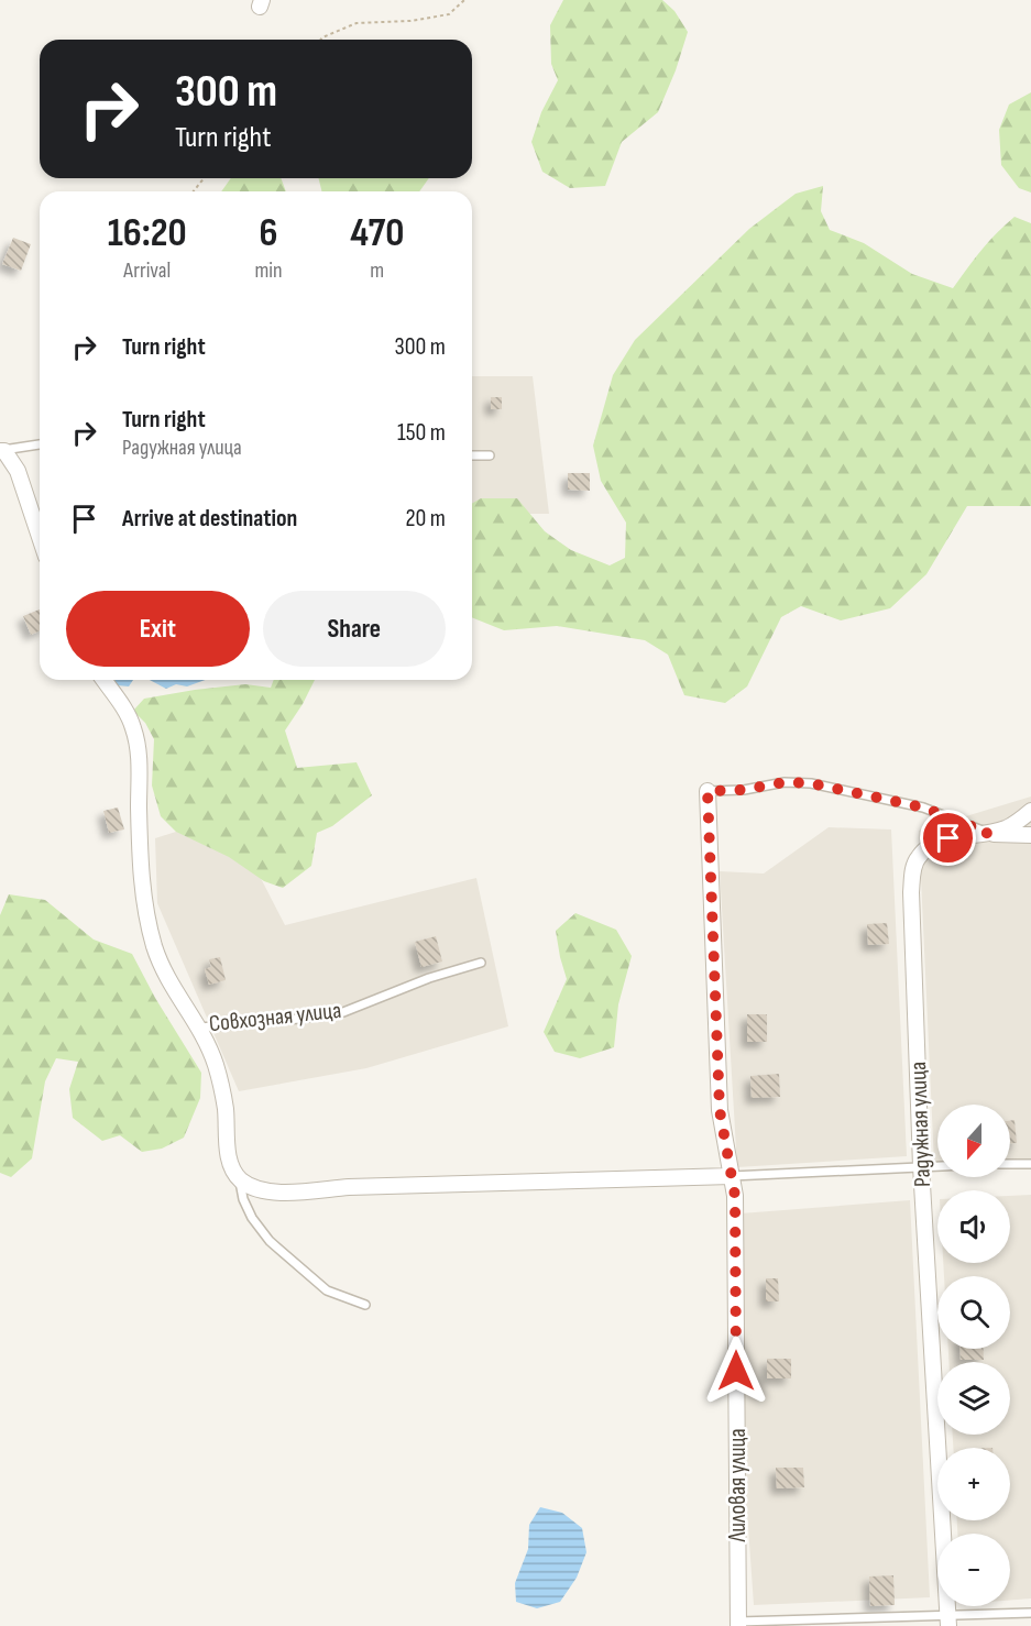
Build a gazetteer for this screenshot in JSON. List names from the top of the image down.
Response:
{
  "streets": {
    "street": ["Совхозная улица", "Радужная улица", "Лиловая улица"]
  },
  "north": "bottom",
  "page": {
    "turn": ["300 m", "Turn right"],
    "eta": [
      "16:20",
      "Arrival",
      "6",
      "min",
      "470",
      "m"
    ],
    "list": [
      {
        "name": "Turn right",
        "value": "300 m"
      },
      {
        "name": "Turn right",
        "note": "Радужная улица",
        "value": "150 m"
      },
      {
        "name": "Arrive at destination",
        "value": "20 m"
      }
    ],
    "buttons": ["Exit", "Share"],
    "map_buttons": ["+", "−"]
  }
}
